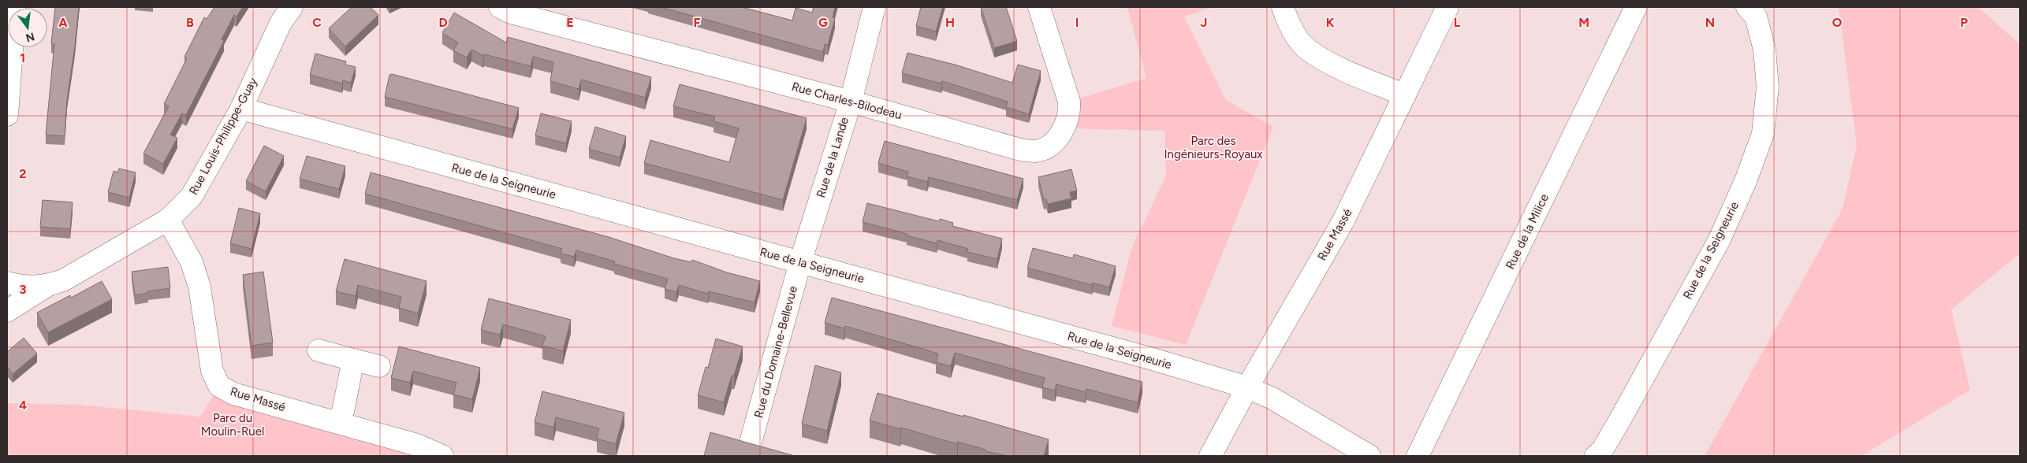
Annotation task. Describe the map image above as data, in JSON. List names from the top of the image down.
{
  "streets": {
    "street": [
      "Rue Charles-Bilodeau",
      "Rue Louis-Philippe-Guay",
      "Rue de la Lande",
      "Rue de la Seigneurie",
      "Rue de la Milice",
      "Rue Massé",
      "Rue du Domaine-Bellevue"
    ]
  },
  "crossings": [
    ["Rue Charles-Bilodeau", "Rue de la Lande"],
    ["Rue Louis-Philippe-Guay", "Rue de la Seigneurie"],
    ["Rue Louis-Philippe-Guay", "Rue Massé"],
    ["Rue de la Lande", "Rue de la Seigneurie"],
    ["Rue de la Lande", "Rue du Domaine-Bellevue"],
    ["Rue de la Seigneurie", "Rue Massé"],
    ["Rue de la Seigneurie", "Rue du Domaine-Bellevue"]
  ],
  "parks": ["Parc des Ingénieurs-Royaux", "Parc du Moulin-Ruel"],
  "north": "bottom",
  "grid": {
    "columns": [
      "A",
      "B",
      "C",
      "D",
      "E",
      "F",
      "G",
      "H",
      "I",
      "J",
      "K",
      "L",
      "M",
      "N",
      "O",
      "P"
    ],
    "rows": [
      "1",
      "2",
      "3",
      "4"
    ]
  }
}
